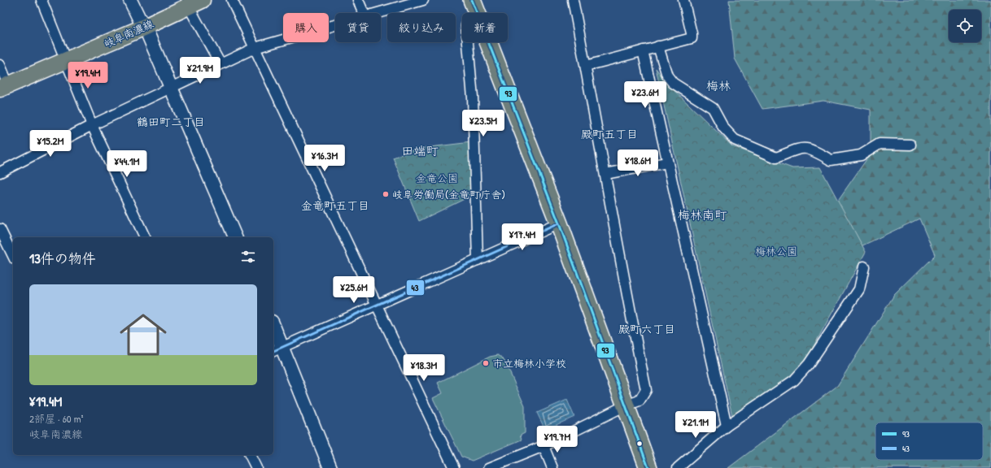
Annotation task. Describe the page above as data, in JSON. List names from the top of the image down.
{
  "streets": {
    "main road": ["岐阜南濃線"]
  },
  "districts": [
    "梅林",
    "鶴田町二丁目",
    "殿町五丁目",
    "田端町",
    "金竜町五丁目",
    "梅林南町",
    "殿町六丁目"
  ],
  "parks": ["金竜公園", "梅林公園"],
  "places": ["岐阜労働局(金竜町庁舎)", "市立梅林小学校"],
  "lines": ["transit line 93", "transit line 43"],
  "legend": ["93", "43"],
  "page": {
    "chip": [
      "購入",
      "賃貸",
      "絞り込み",
      "新着"
    ],
    "price": [
      "¥21.9M",
      "¥19.4M",
      "¥23.6M",
      "¥23.5M",
      "¥15.2M",
      "¥16.3M",
      "¥18.6M",
      "¥44.1M",
      "¥17.4M",
      "¥25.6M",
      "¥18.3M",
      "¥21.1M",
      "¥19.7M"
    ],
    "heading": "13件の物件",
    "list": [
      {
        "name": "¥19.4M",
        "note": "2部屋 · 60 m² · 岐阜南濃線"
      }
    ]
  }
}
